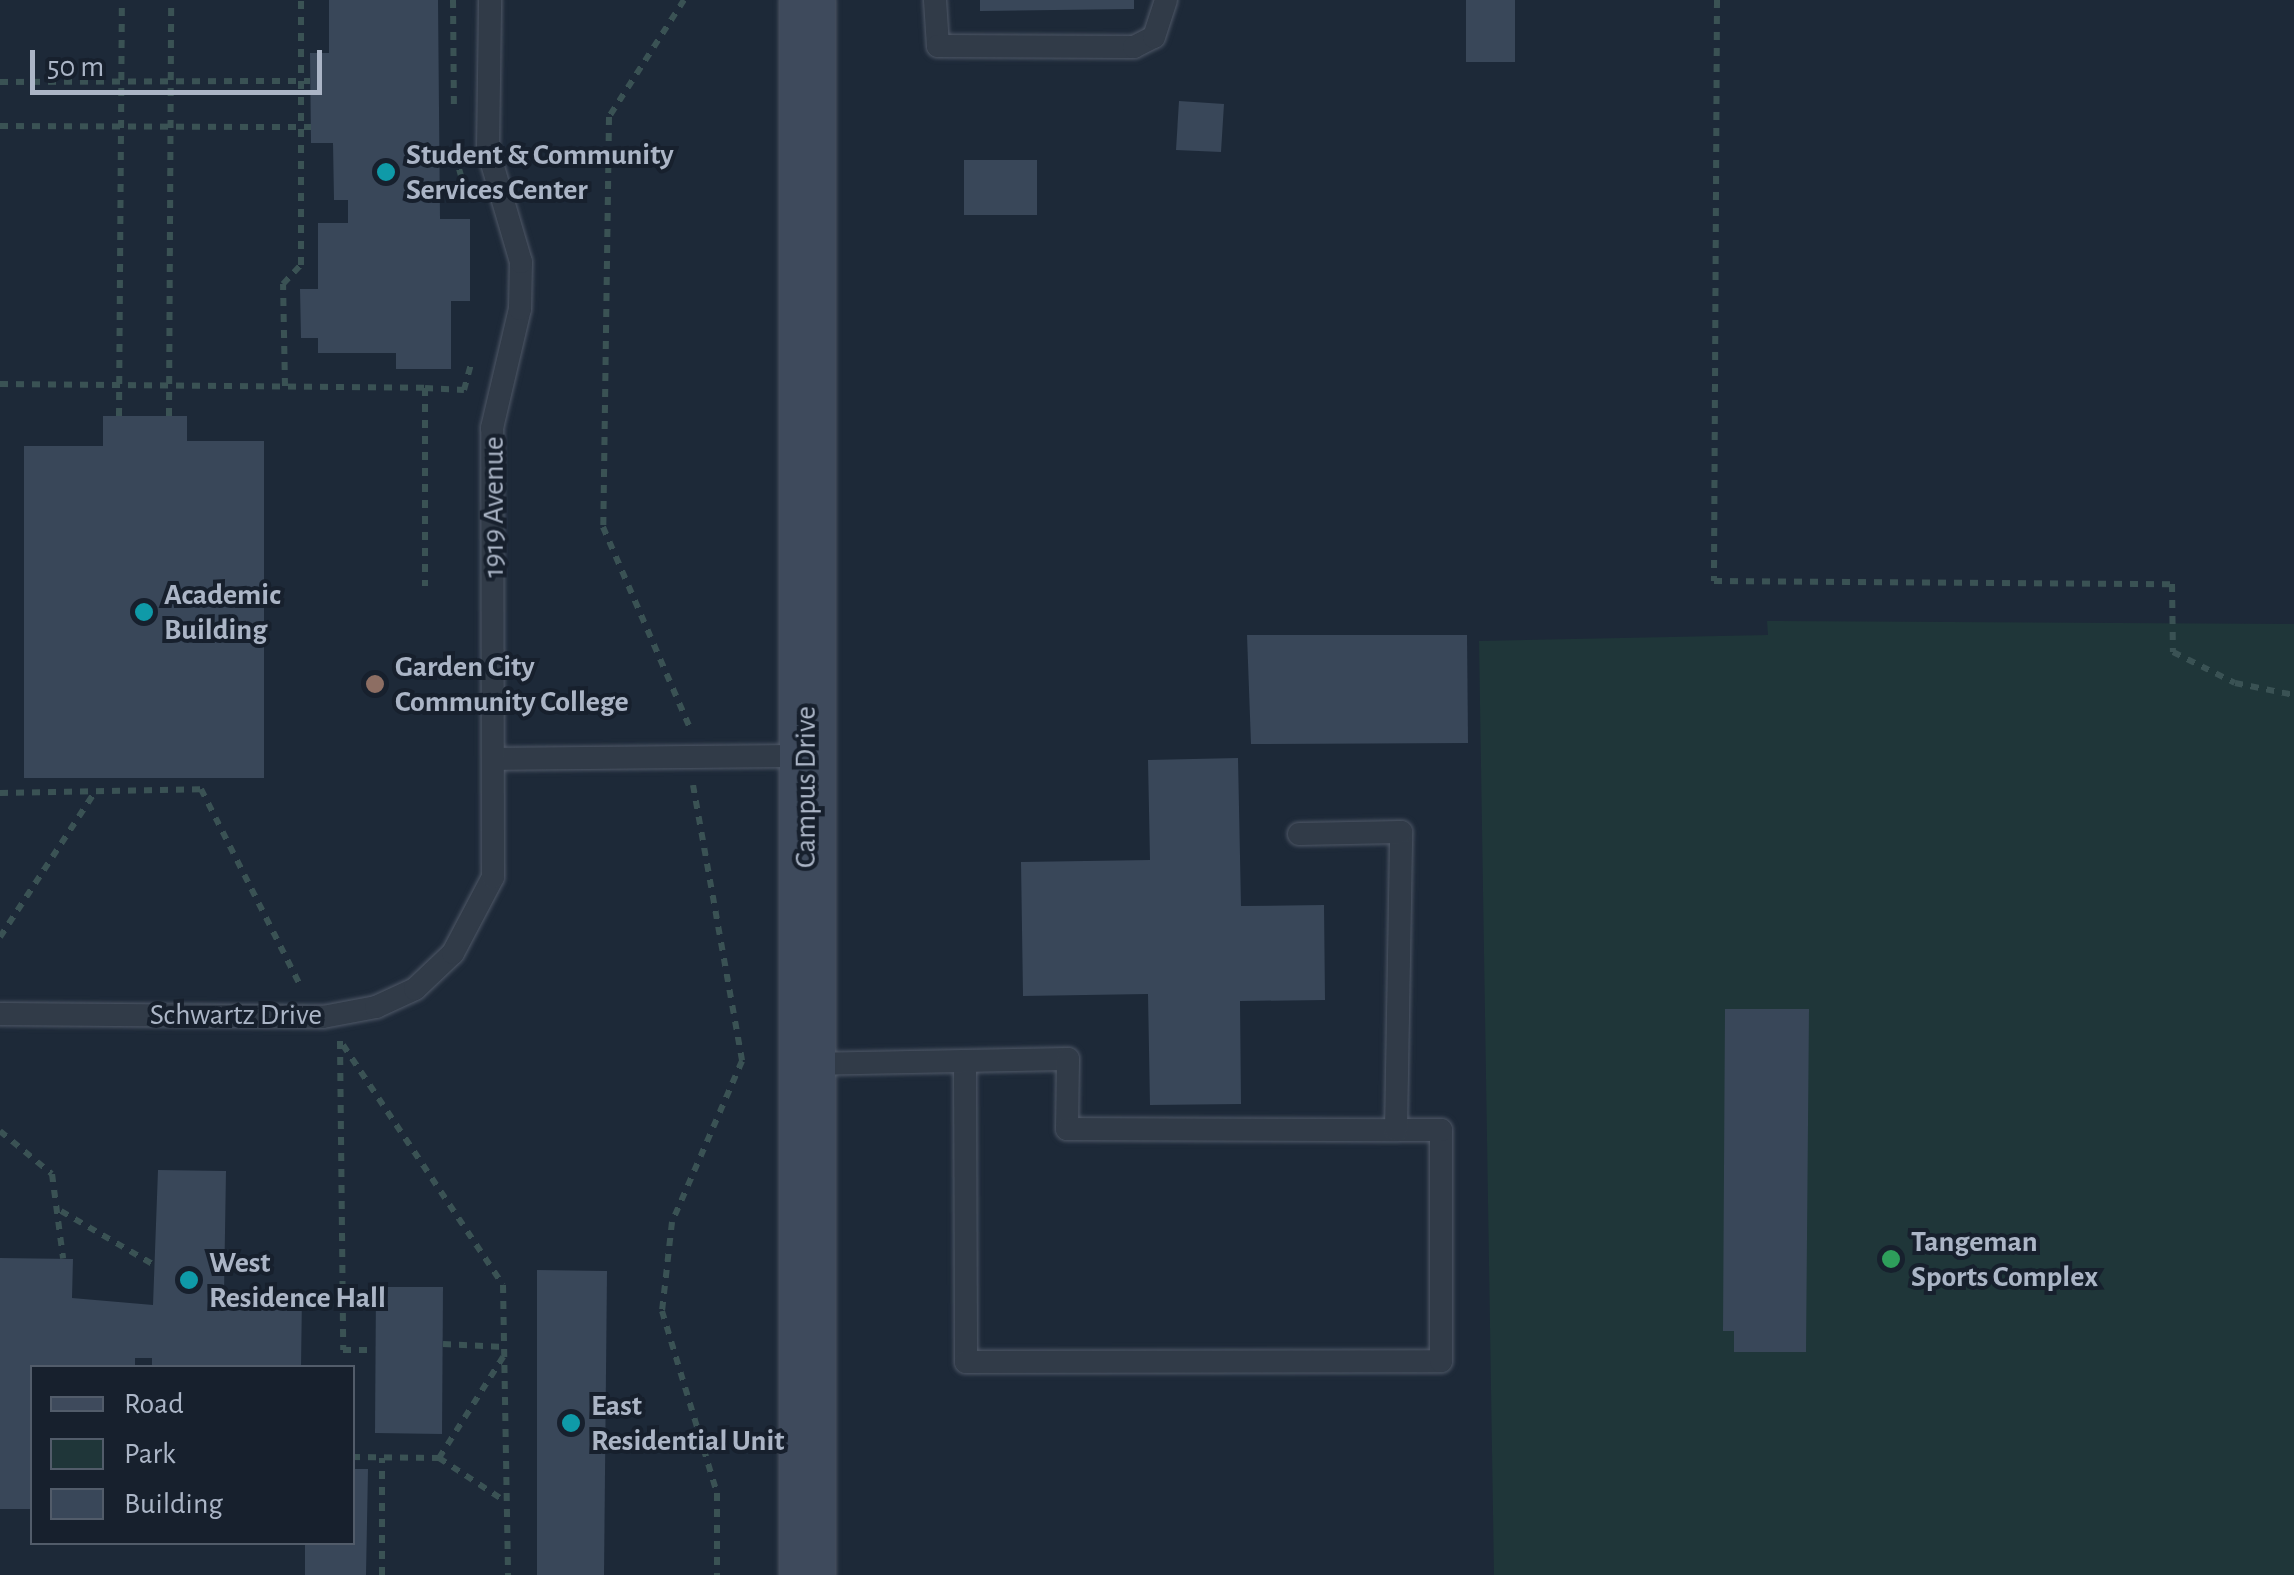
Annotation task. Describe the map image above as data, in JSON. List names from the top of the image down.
{
  "streets": {
    "main road": ["Campus Drive"],
    "lane": ["1919 Avenue", "Schwartz Drive"]
  },
  "crossings": [
    ["1919 Avenue", "Schwartz Drive"]
  ],
  "places": [
    "Student & Community Services Center",
    "Academic Building",
    "Garden City Community College",
    "Tangeman Sports Complex",
    "West Residence Hall",
    "East Residential Unit"
  ],
  "legend": ["Road", "Park", "Building"],
  "scale_bar": "50 m"
}
